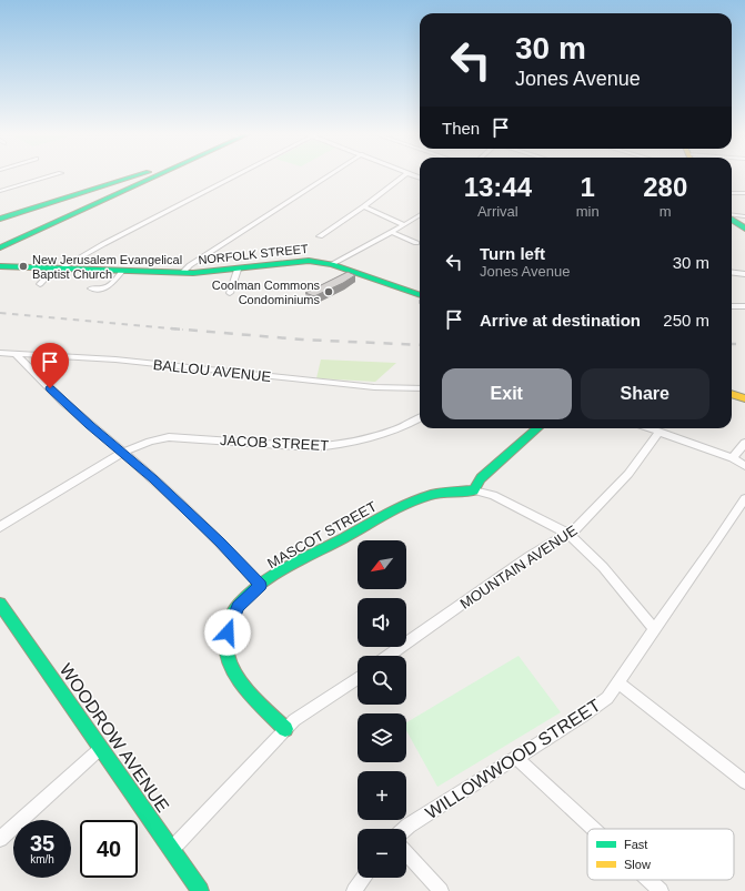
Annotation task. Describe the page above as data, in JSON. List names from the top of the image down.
{
  "streets": {
    "main road": ["NORFOLK STREET", "MASCOT STREET", "WOODROW AVENUE"],
    "street": [
      "BALLOU AVENUE",
      "JACOB STREET",
      "MOUNTAIN AVENUE",
      "WILLOWWOOD STREET"
    ]
  },
  "places": ["New Jerusalem Evangelical Baptist Church", "Coolman Commons Condominiums"],
  "legend": ["Fast", "Slow"],
  "north": "bottom left",
  "page": {
    "turn": ["30 m", "Jones Avenue"],
    "then": "Then",
    "eta": [
      "13:44",
      "Arrival",
      "1",
      "min",
      "280",
      "m"
    ],
    "list": [
      {
        "name": "Turn left",
        "note": "Jones Avenue",
        "value": "30 m"
      },
      {
        "name": "Arrive at destination",
        "value": "250 m"
      }
    ],
    "buttons": ["Exit", "Share"],
    "map_buttons": ["+", "−"],
    "speed": "35 km/h",
    "limit": "40"
  }
}
